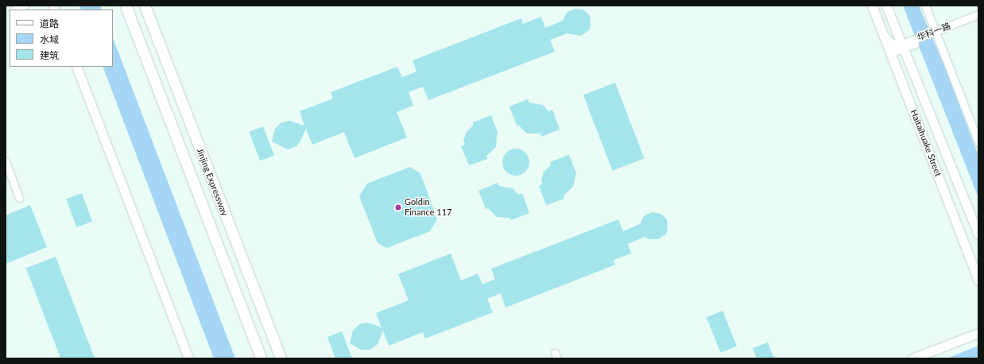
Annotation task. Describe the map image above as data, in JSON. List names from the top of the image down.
{
  "streets": {
    "highway": ["Jinjing Expressway"],
    "main road": ["Haitaihuake Street"],
    "street": ["华科一路"]
  },
  "places": ["Goldin Finance 117"],
  "legend": ["道路", "水域", "建筑"]
}
